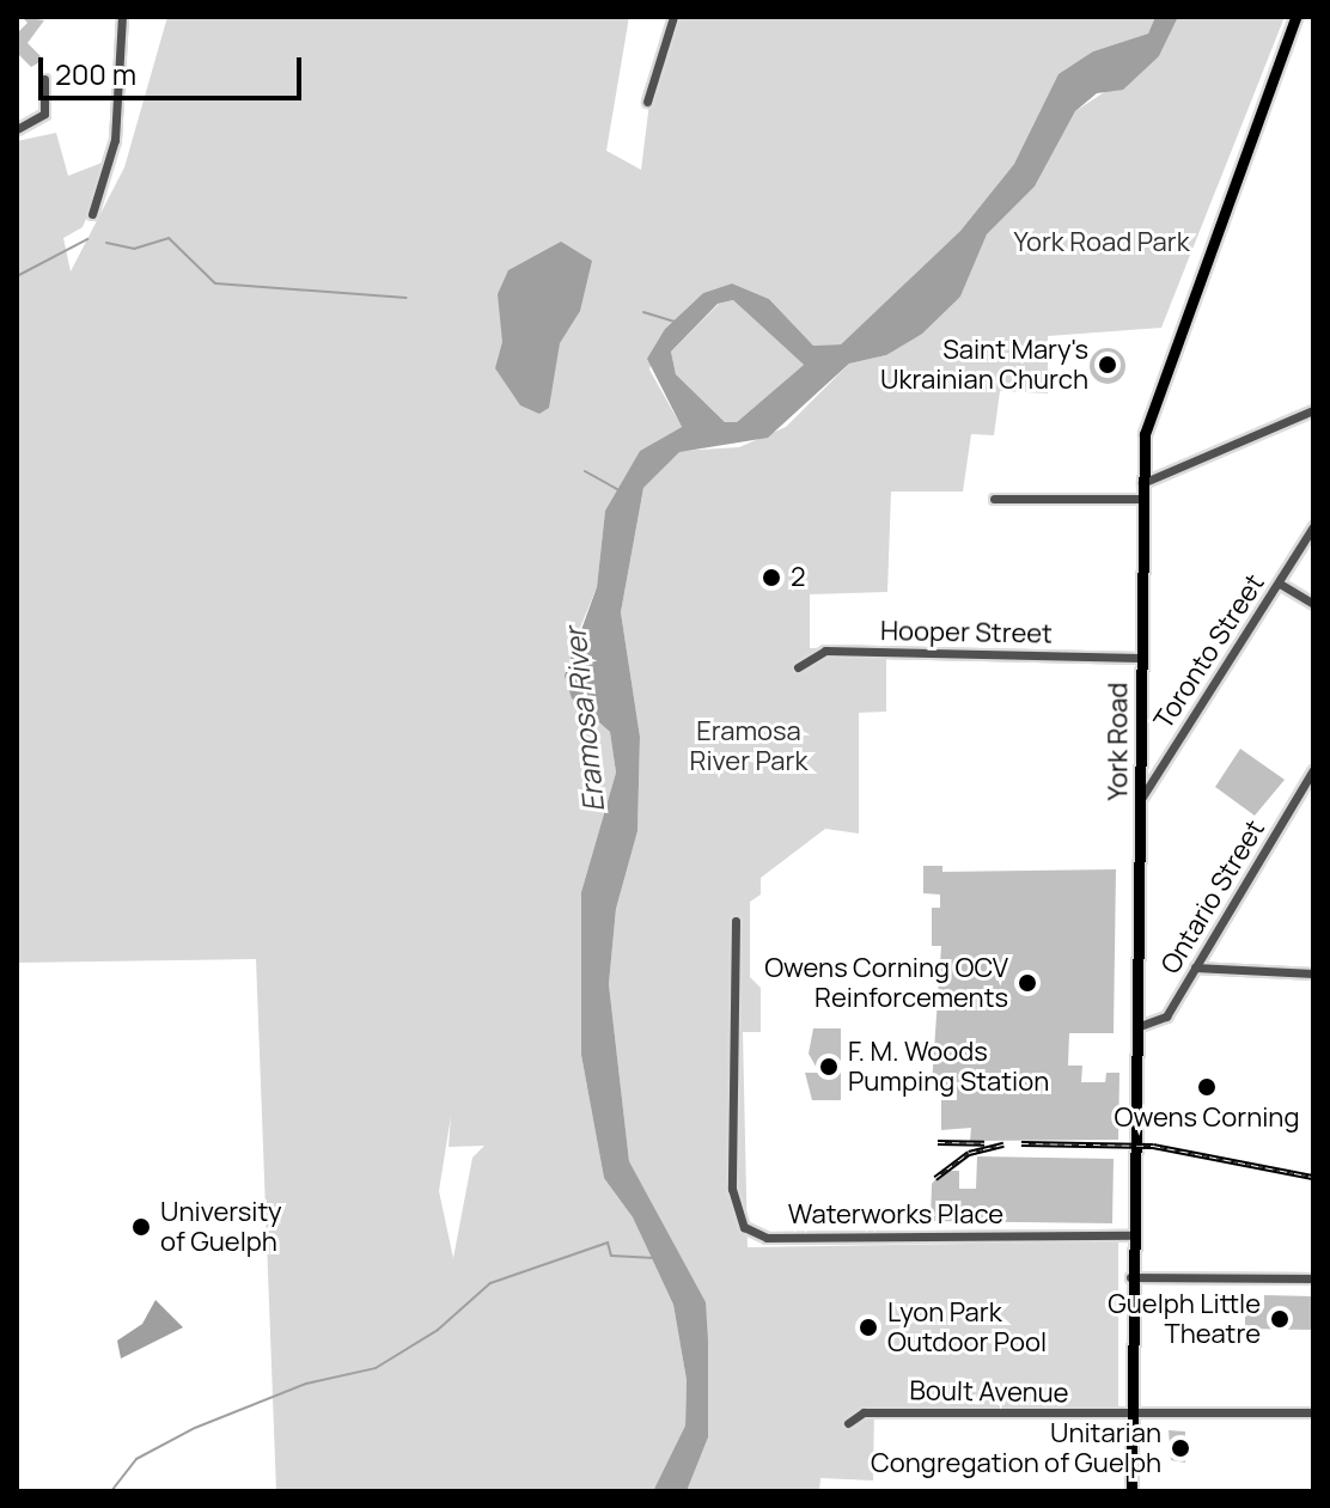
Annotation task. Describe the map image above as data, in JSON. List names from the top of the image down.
{
  "streets": {
    "main road": ["York Road"],
    "street": [
      "Hooper Street",
      "Toronto Street",
      "Ontario Street",
      "Waterworks Place",
      "Boult Avenue"
    ]
  },
  "crossings": [
    ["Hooper Street", "York Road"],
    ["Toronto Street", "York Road"],
    ["York Road", "Ontario Street"],
    ["York Road", "Waterworks Place"],
    ["York Road", "Boult Avenue"]
  ],
  "water": ["Eramosa River"],
  "parks": ["York Road Park", "Eramosa River Park"],
  "places": [
    "Saint Mary's Ukrainian Church",
    "2",
    "Owens Corning OCV Reinforcements",
    "F. M. Woods Pumping Station",
    "Owens Corning",
    "University of Guelph",
    "Guelph Little Theatre",
    "Lyon Park Outdoor Pool",
    "Unitarian Congregation of Guelph"
  ],
  "scale_bar": "200 m"
}
